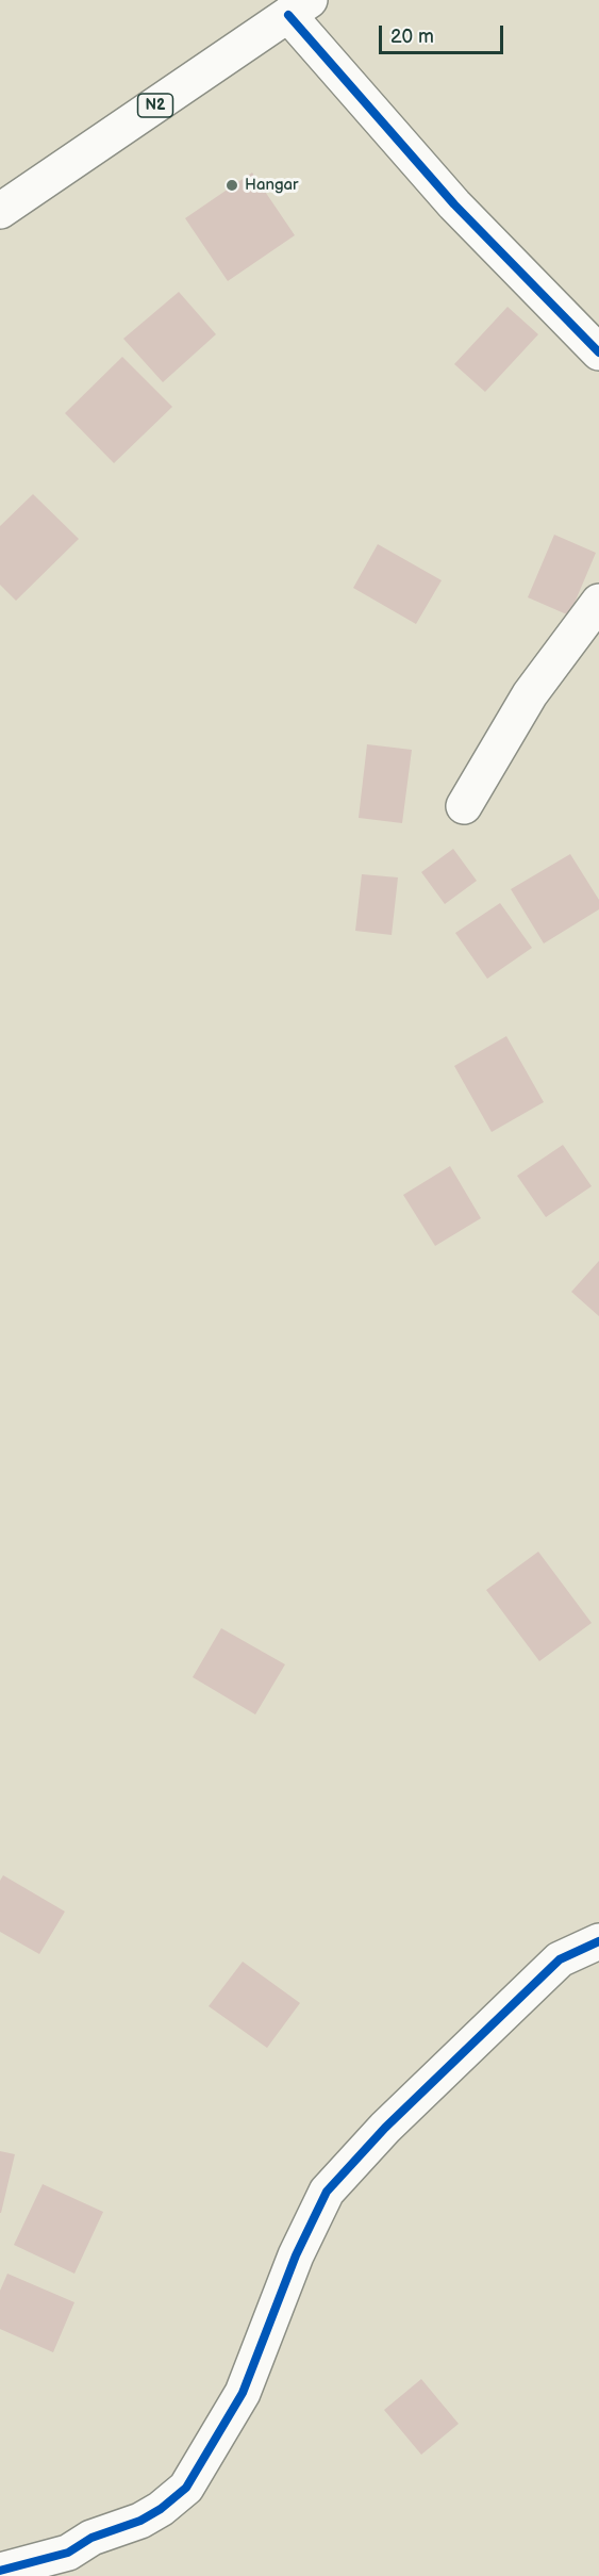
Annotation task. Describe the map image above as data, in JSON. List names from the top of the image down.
{
  "streets": {
    "main road": ["N2"]
  },
  "places": ["Hangar"],
  "scale_bar": "20 m"
}
